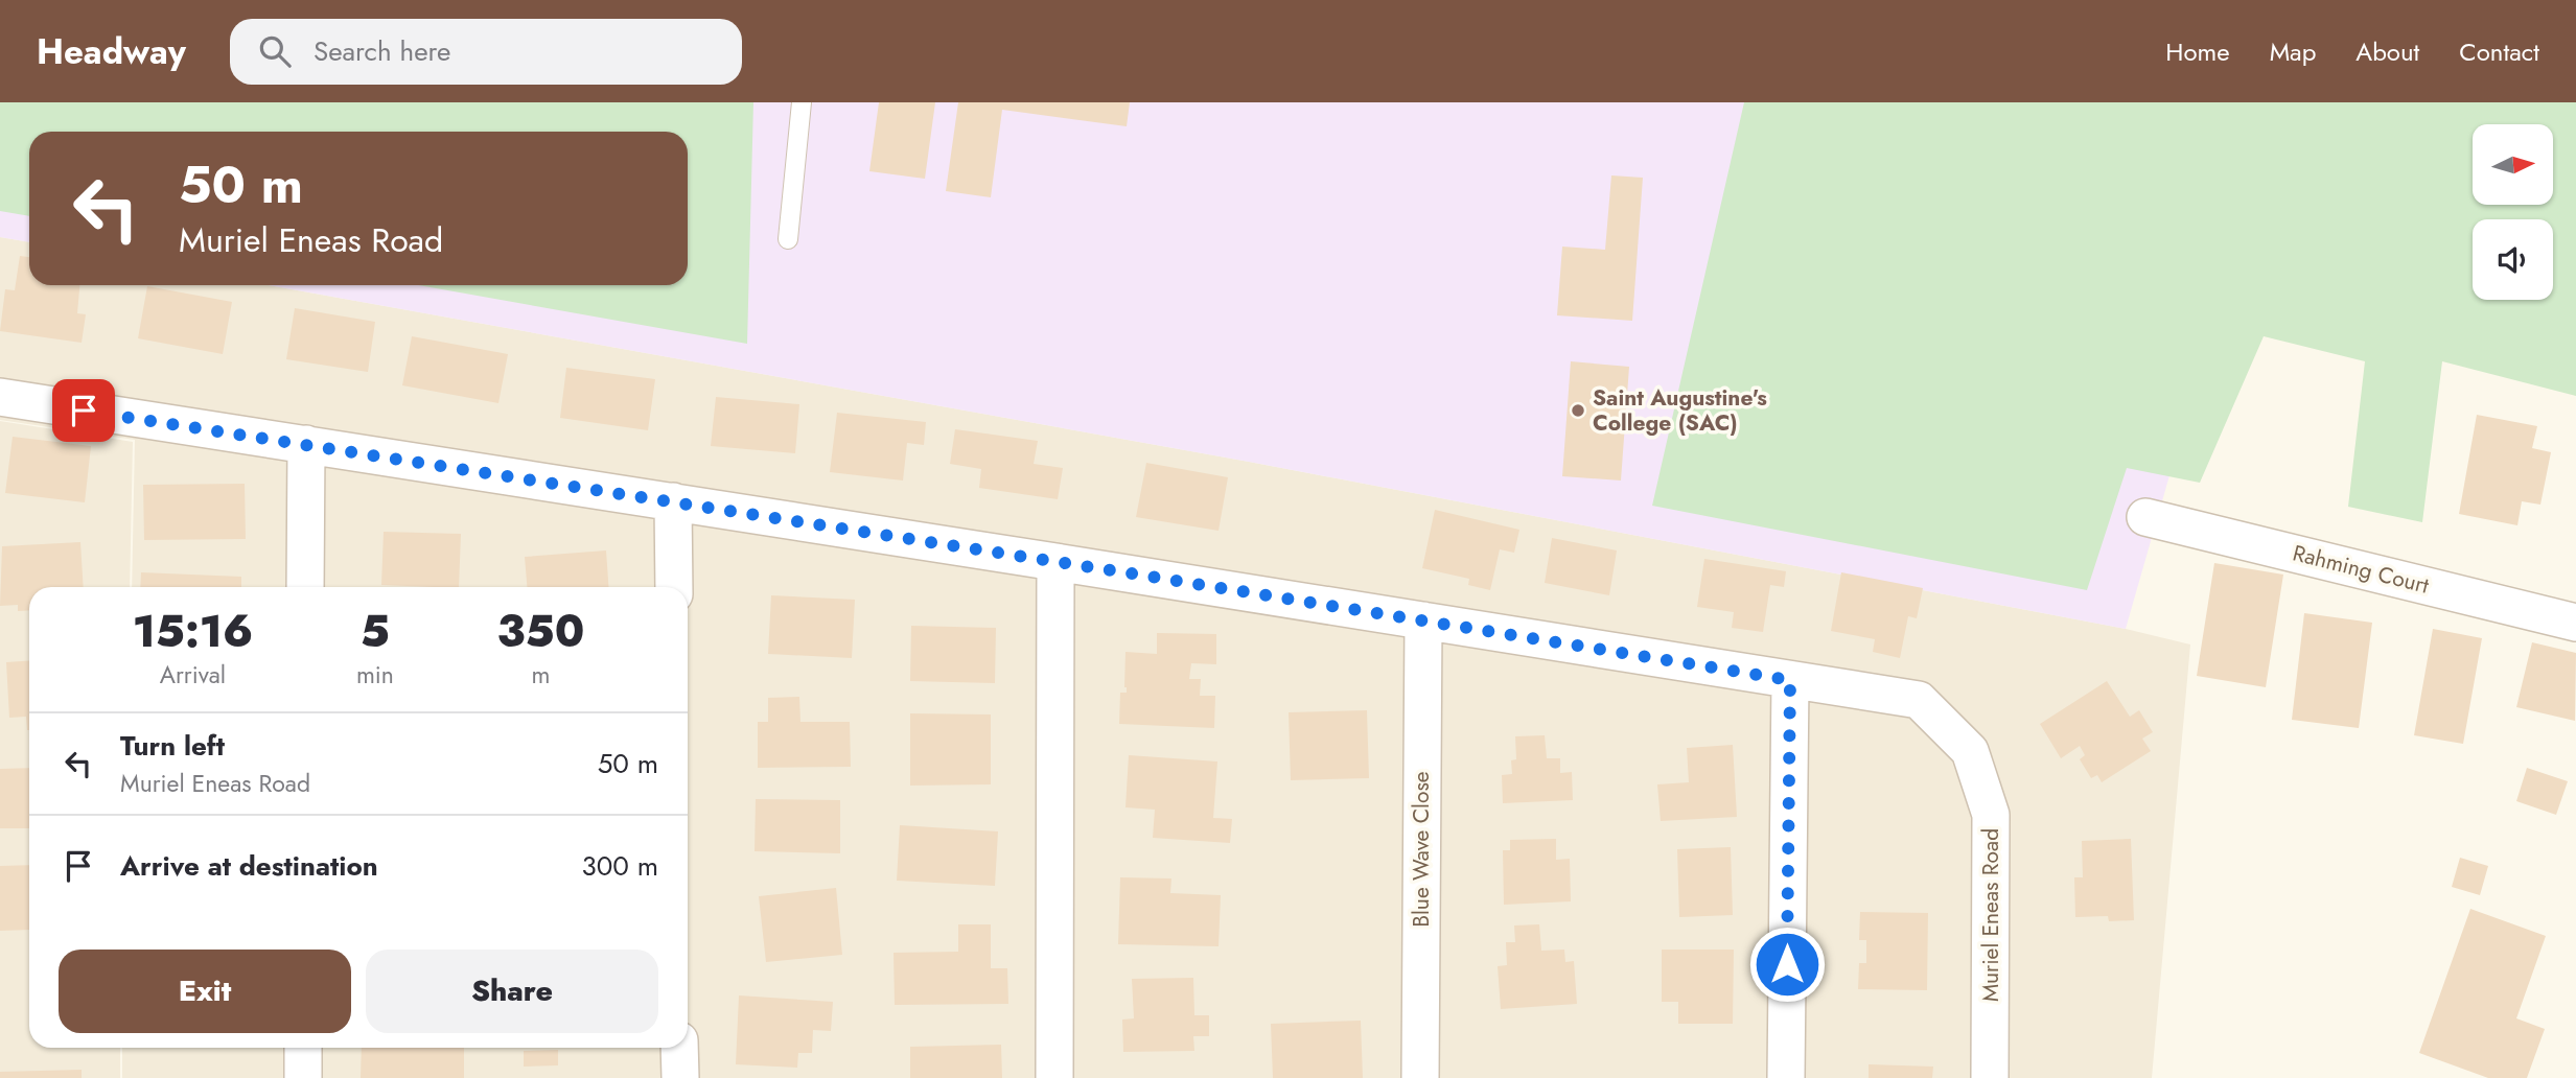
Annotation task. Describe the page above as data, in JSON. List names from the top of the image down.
{
  "streets": {
    "street": ["Rahming Court", "Blue Wave Close", "Muriel Eneas Road"]
  },
  "crossings": [
    ["Blue Wave Close", "Muriel Eneas Road"]
  ],
  "places": ["Saint Augustine's College (SAC)"],
  "north": "right",
  "page": {
    "header": "Headway",
    "search": "Search here",
    "nav": [
      "Home",
      "Map",
      "About",
      "Contact"
    ],
    "turn": ["50 m", "Muriel Eneas Road"],
    "eta": [
      "15:16",
      "Arrival",
      "5",
      "min",
      "350",
      "m"
    ],
    "list": [
      {
        "name": "Turn left",
        "note": "Muriel Eneas Road",
        "value": "50 m"
      },
      {
        "name": "Arrive at destination",
        "value": "300 m"
      }
    ],
    "buttons": ["Exit", "Share"]
  }
}
